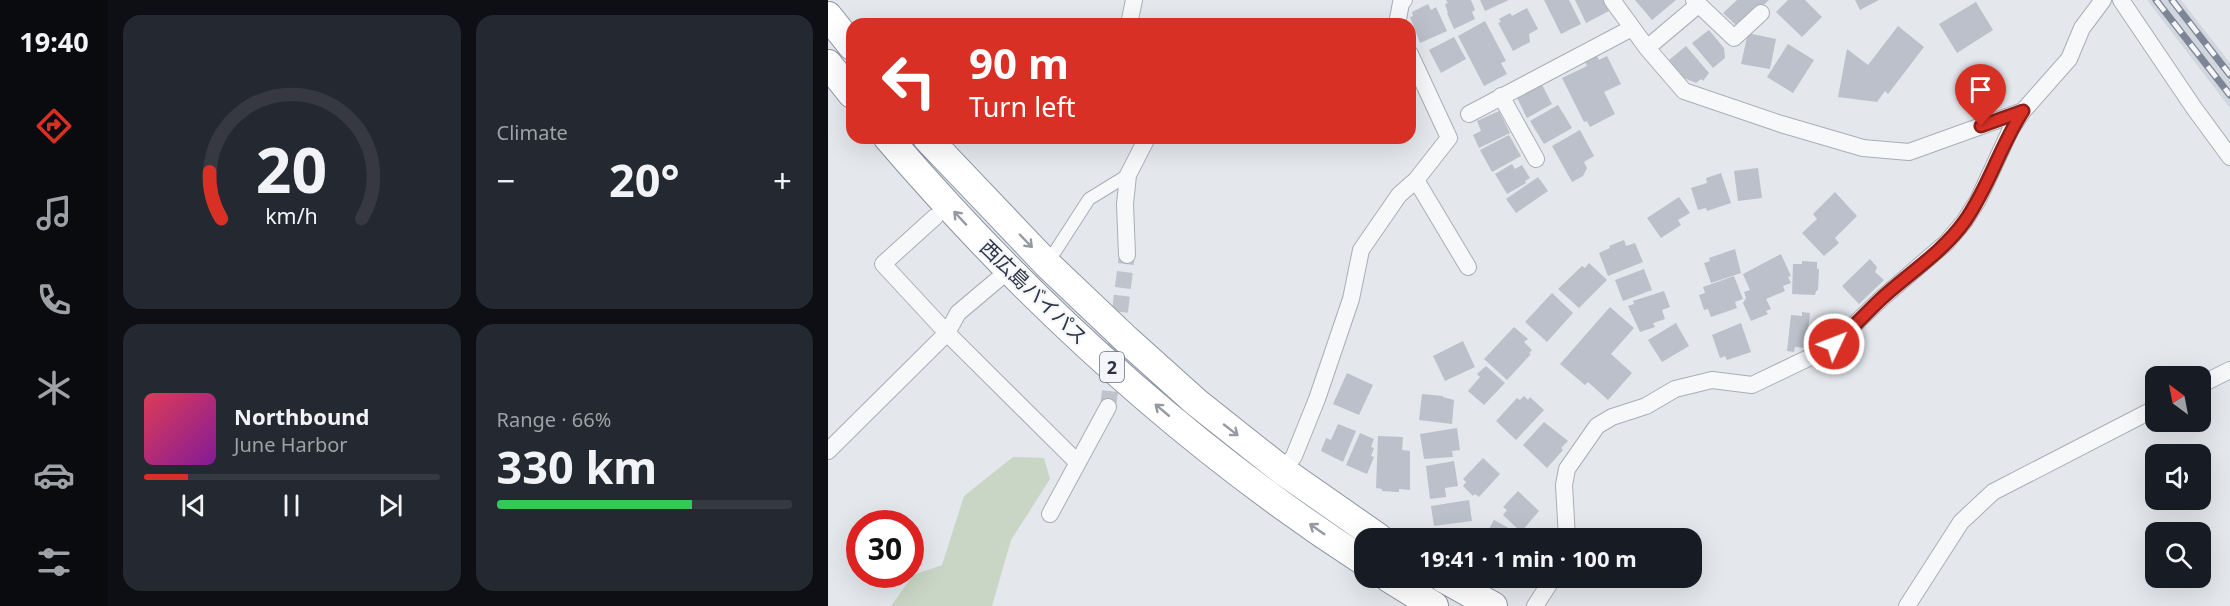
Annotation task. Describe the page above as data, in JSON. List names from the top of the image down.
{
  "streets": {
    "highway": ["西広島バイパス", "2"]
  },
  "north": "top left",
  "page": {
    "tabs": "19:40",
    "tile": [
      "Climate",
      ["Range · 66%", "330 km"]
    ],
    "turn": ["90 m", "Turn left"],
    "heat": ["−", "20°", "+"],
    "song": ["Northbound", "June Harbor"],
    "limit": "30",
    "trip": "19:41 · 1 min · 100 m",
    "gauge": ["20", "km/h"]
  }
}
